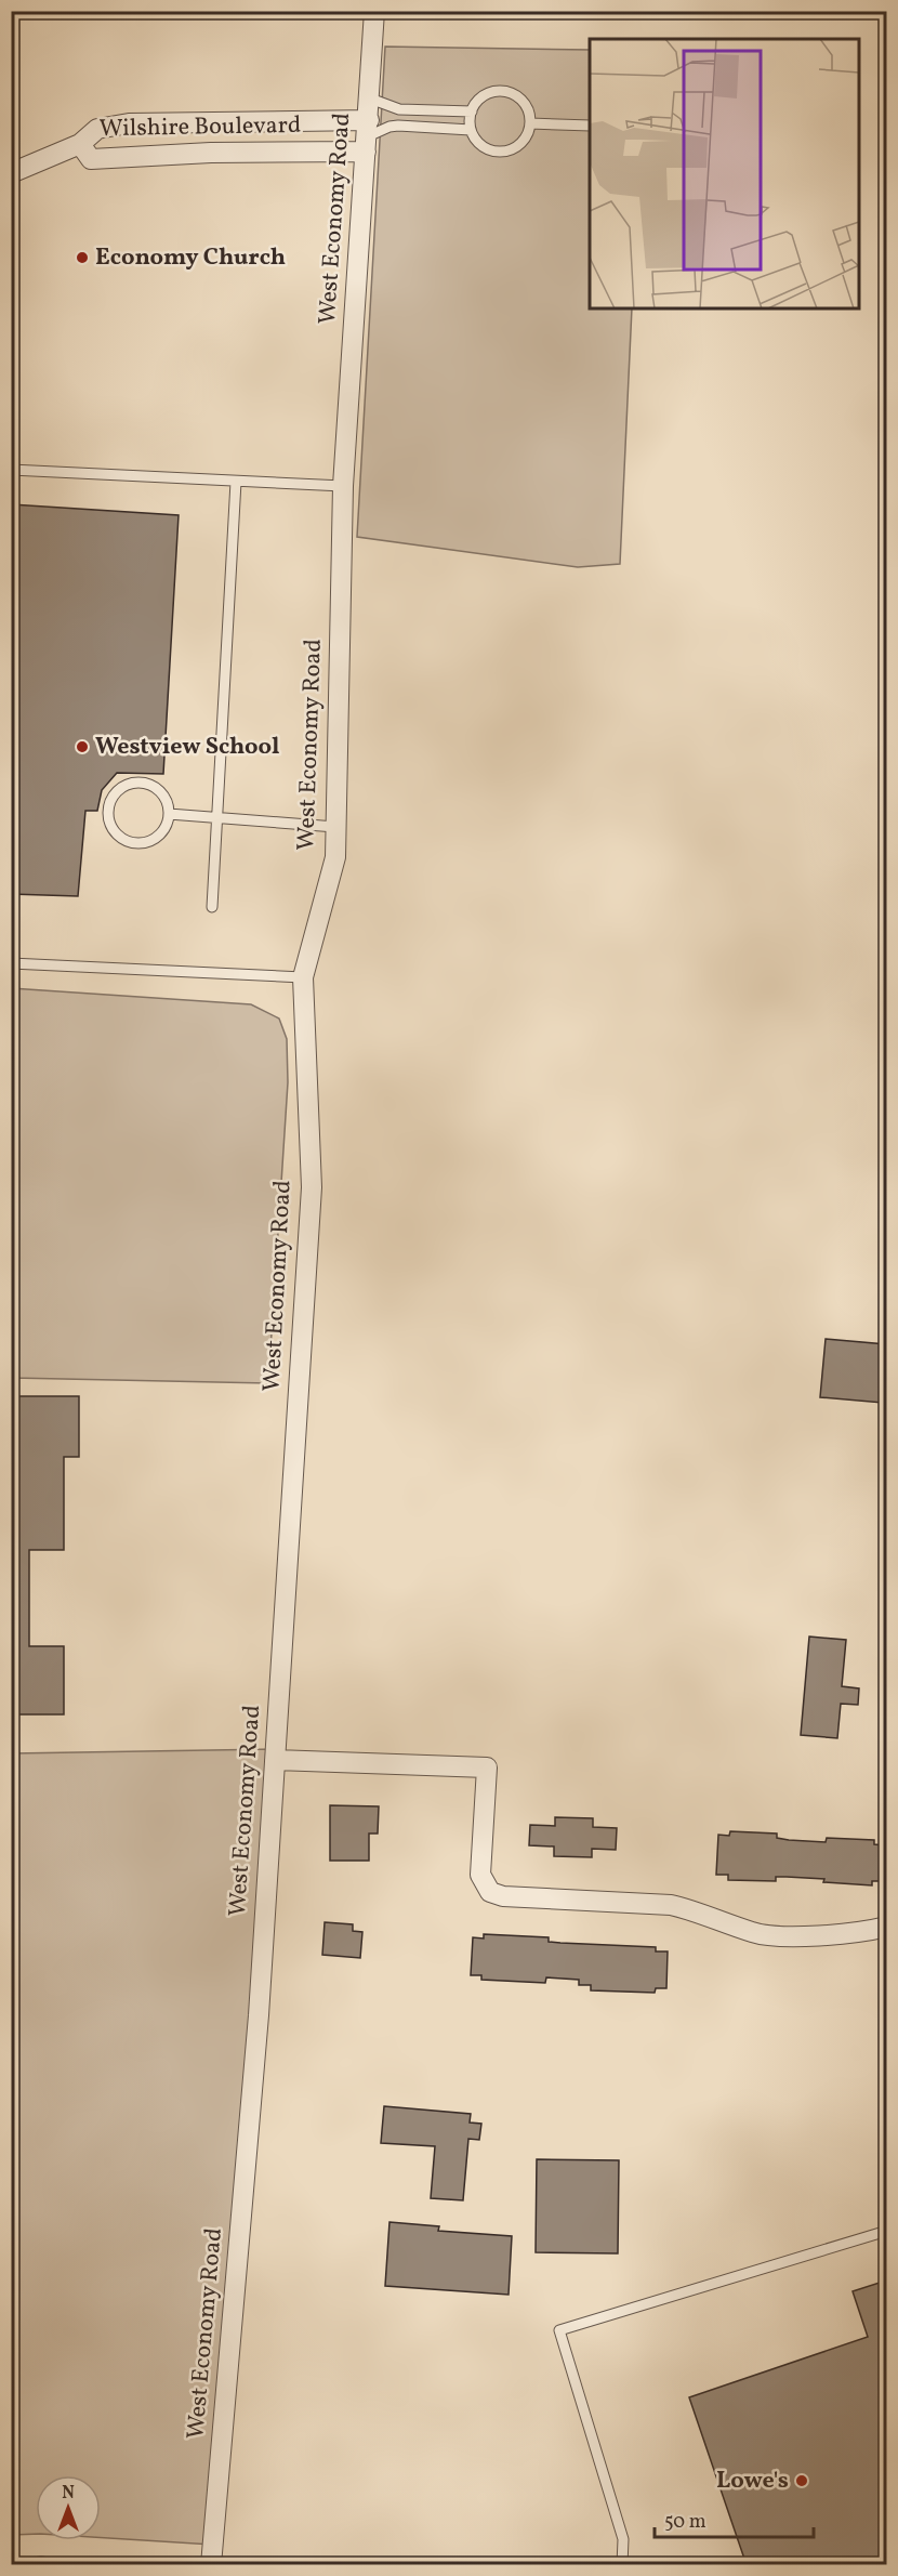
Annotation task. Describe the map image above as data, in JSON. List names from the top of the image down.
{
  "streets": {
    "street": ["Wilshire Boulevard", "West Economy Road"]
  },
  "crossings": [
    ["Wilshire Boulevard", "West Economy Road"]
  ],
  "places": ["Economy Church", "Westview School", "Lowe's"],
  "scale_bar": "50 m",
  "north": "top"
}
